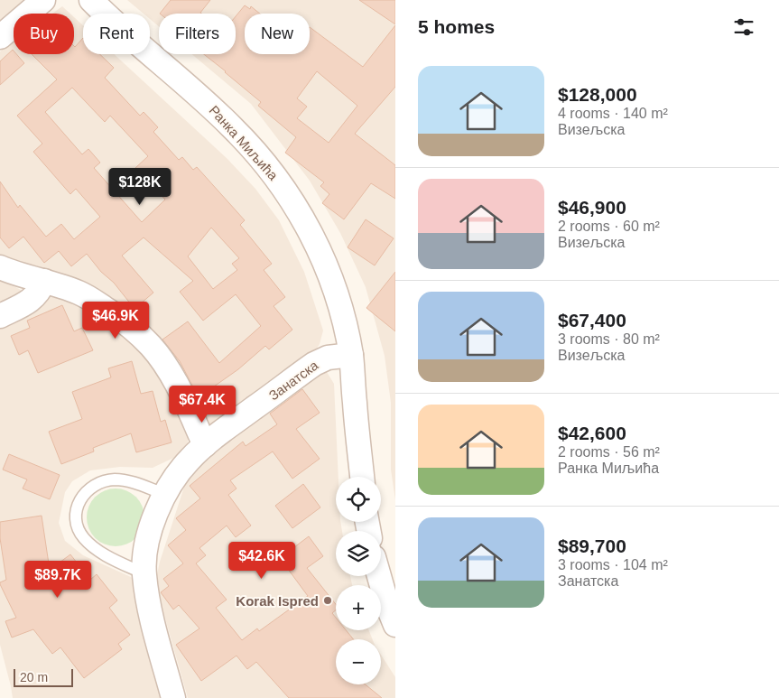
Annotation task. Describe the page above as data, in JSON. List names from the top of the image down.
{
  "streets": {
    "street": ["Ранка Миљића", "Занатска"]
  },
  "crossings": [
    ["Ранка Миљића", "Занатска"]
  ],
  "places": ["Korak Ispred"],
  "scale_bar": "20 m",
  "page": {
    "heading": "5 homes",
    "chip": [
      "Buy",
      "Rent",
      "Filters",
      "New"
    ],
    "list": [
      {
        "name": "$128,000",
        "note": "4 rooms · 140 m² · Визељска"
      },
      {
        "name": "$46,900",
        "note": "2 rooms · 60 m² · Визељска"
      },
      {
        "name": "$67,400",
        "note": "3 rooms · 80 m² · Визељска"
      },
      {
        "name": "$42,600",
        "note": "2 rooms · 56 m² · Ранка Миљића"
      },
      {
        "name": "$89,700",
        "note": "3 rooms · 104 m² · Занатска"
      }
    ],
    "price": [
      "$128K",
      "$46.9K",
      "$67.4K",
      "$42.6K",
      "$89.7K"
    ],
    "map_buttons": ["+", "−"],
    "scale": "20 m"
  }
}
